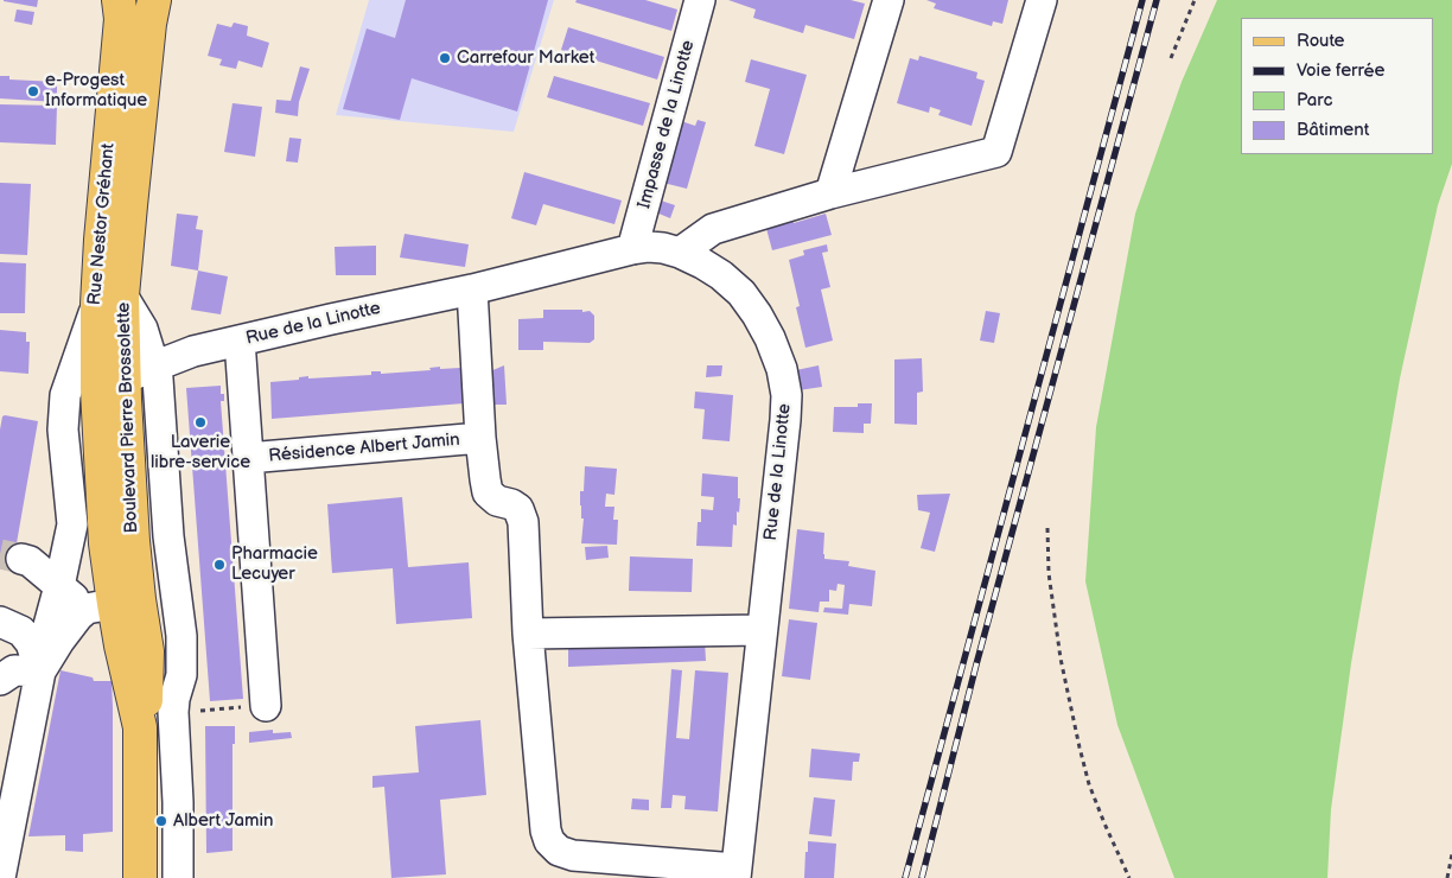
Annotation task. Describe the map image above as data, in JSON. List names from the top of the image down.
{
  "streets": {
    "main road": ["Rue Nestor Gréhant", "Boulevard Pierre Brossolette"],
    "street": ["Impasse de la Linotte", "Rue de la Linotte", "Résidence Albert Jamin"]
  },
  "crossings": [
    ["Impasse de la Linotte", "Rue de la Linotte"],
    ["Rue Nestor Gréhant", "Boulevard Pierre Brossolette"],
    ["Rue de la Linotte", "Boulevard Pierre Brossolette"],
    ["Rue de la Linotte", "Résidence Albert Jamin"]
  ],
  "places": [
    "Carrefour Market",
    "e-Progest Informatique",
    "Laverie libre-service",
    "Pharmacie Lecuyer",
    "Albert Jamin"
  ],
  "legend": [
    "Route",
    "Voie ferrée",
    "Parc",
    "Bâtiment"
  ]
}
